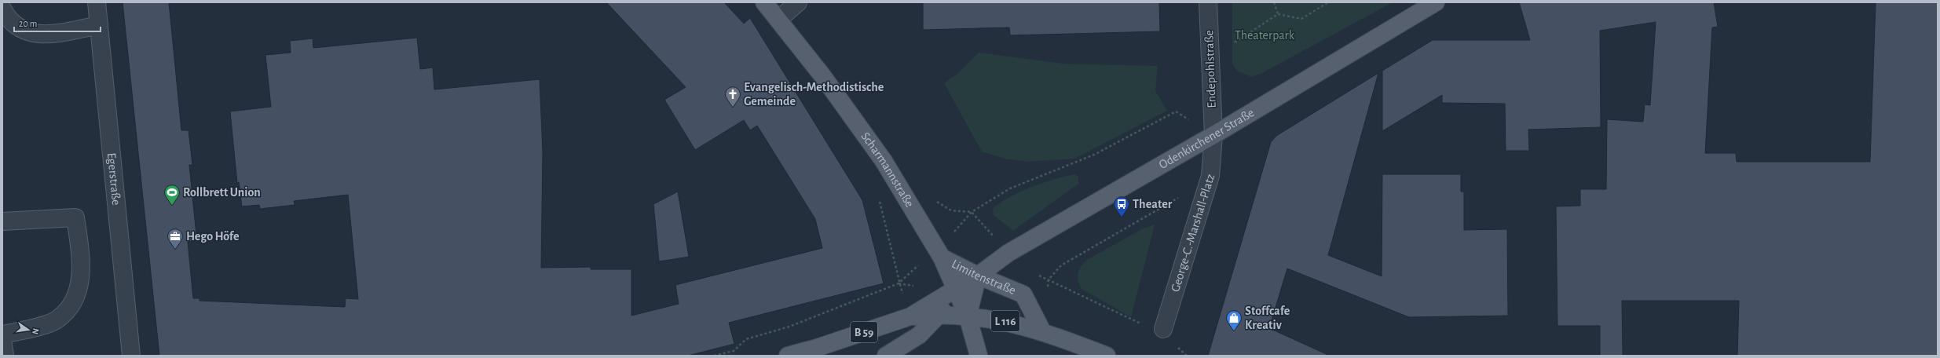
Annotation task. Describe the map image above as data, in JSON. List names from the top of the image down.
{
  "streets": {
    "main road": [
      "Odenkirchener Straße",
      "Scharmannstraße",
      "Limitenstraße",
      "L 116",
      "B 59"
    ],
    "street": ["Endepohlstraße", "Egerstraße", "George-C.-Marshall-Platz"]
  },
  "crossings": [
    ["Endepohlstraße", "Odenkirchener Straße"],
    ["Endepohlstraße", "George-C.-Marshall-Platz"],
    ["Odenkirchener Straße", "Scharmannstraße"],
    ["Odenkirchener Straße", "George-C.-Marshall-Platz"],
    ["Odenkirchener Straße", "Limitenstraße"],
    ["Odenkirchener Straße", "L 116"],
    ["Scharmannstraße", "Limitenstraße"],
    ["Scharmannstraße", "L 116"],
    ["Limitenstraße", "L 116"]
  ],
  "parks": ["Theaterpark"],
  "places": {
    "church": ["Evangelisch-Methodistische Gemeinde"],
    "sports": ["Rollbrett Union"],
    "bus stop": ["Theater"],
    "office": ["Hego Höfe"],
    "shop": ["Stoffcafe Kreativ"]
  },
  "scale_bar": "20 m",
  "north": "right"
}
